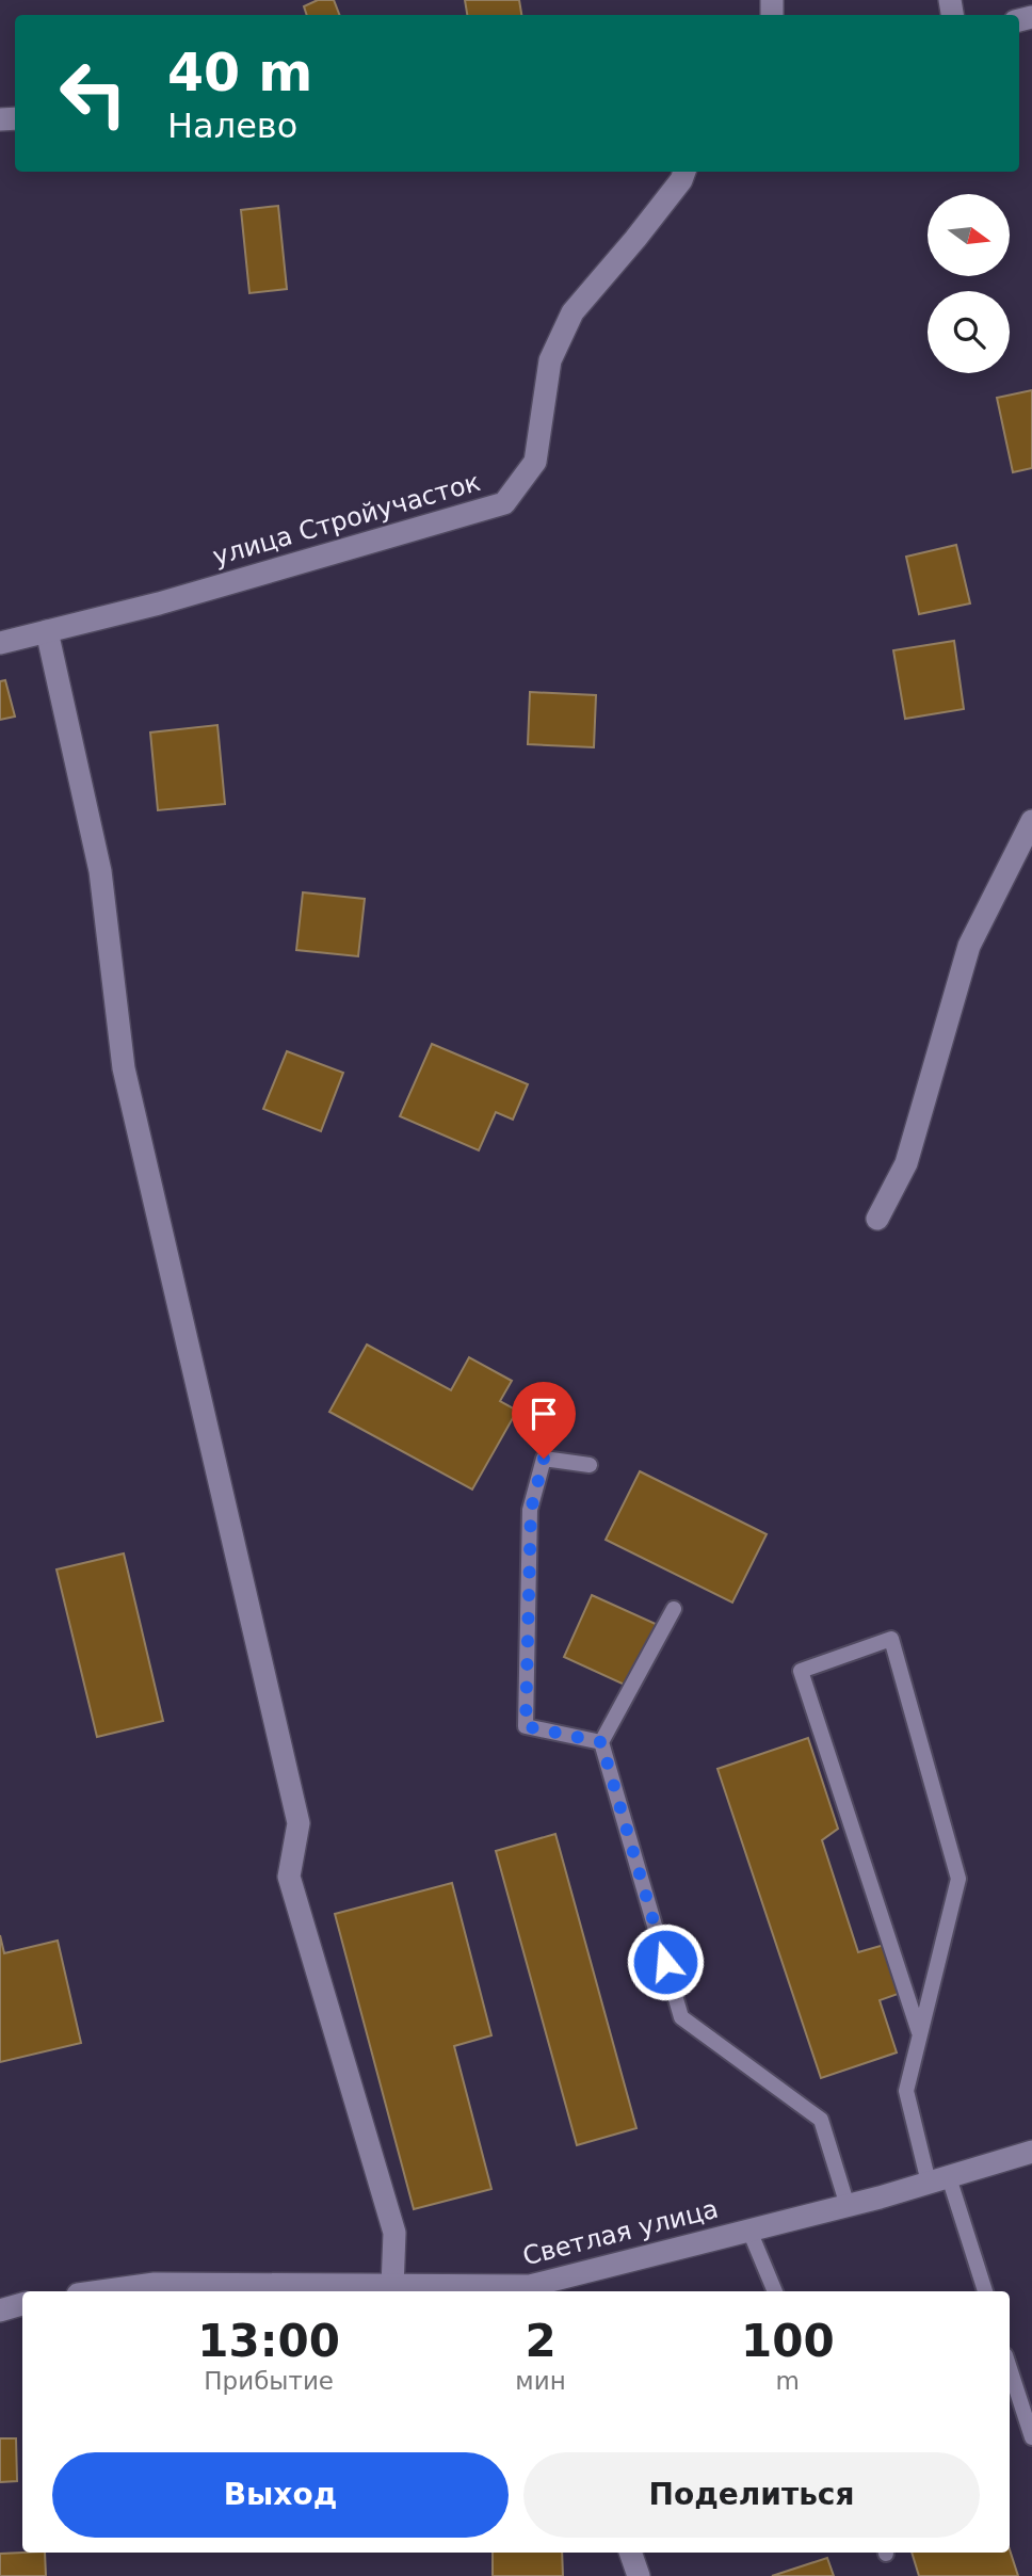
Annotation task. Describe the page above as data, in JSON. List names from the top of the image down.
{
  "streets": {
    "street": ["улица Стройучасток", "Светлая улица"]
  },
  "north": "right",
  "page": {
    "turn": ["40 m", "Налево"],
    "eta": [
      "13:00",
      "Прибытие",
      "2",
      "мин",
      "100",
      "m"
    ],
    "buttons": ["Выход", "Поделиться"]
  }
}
